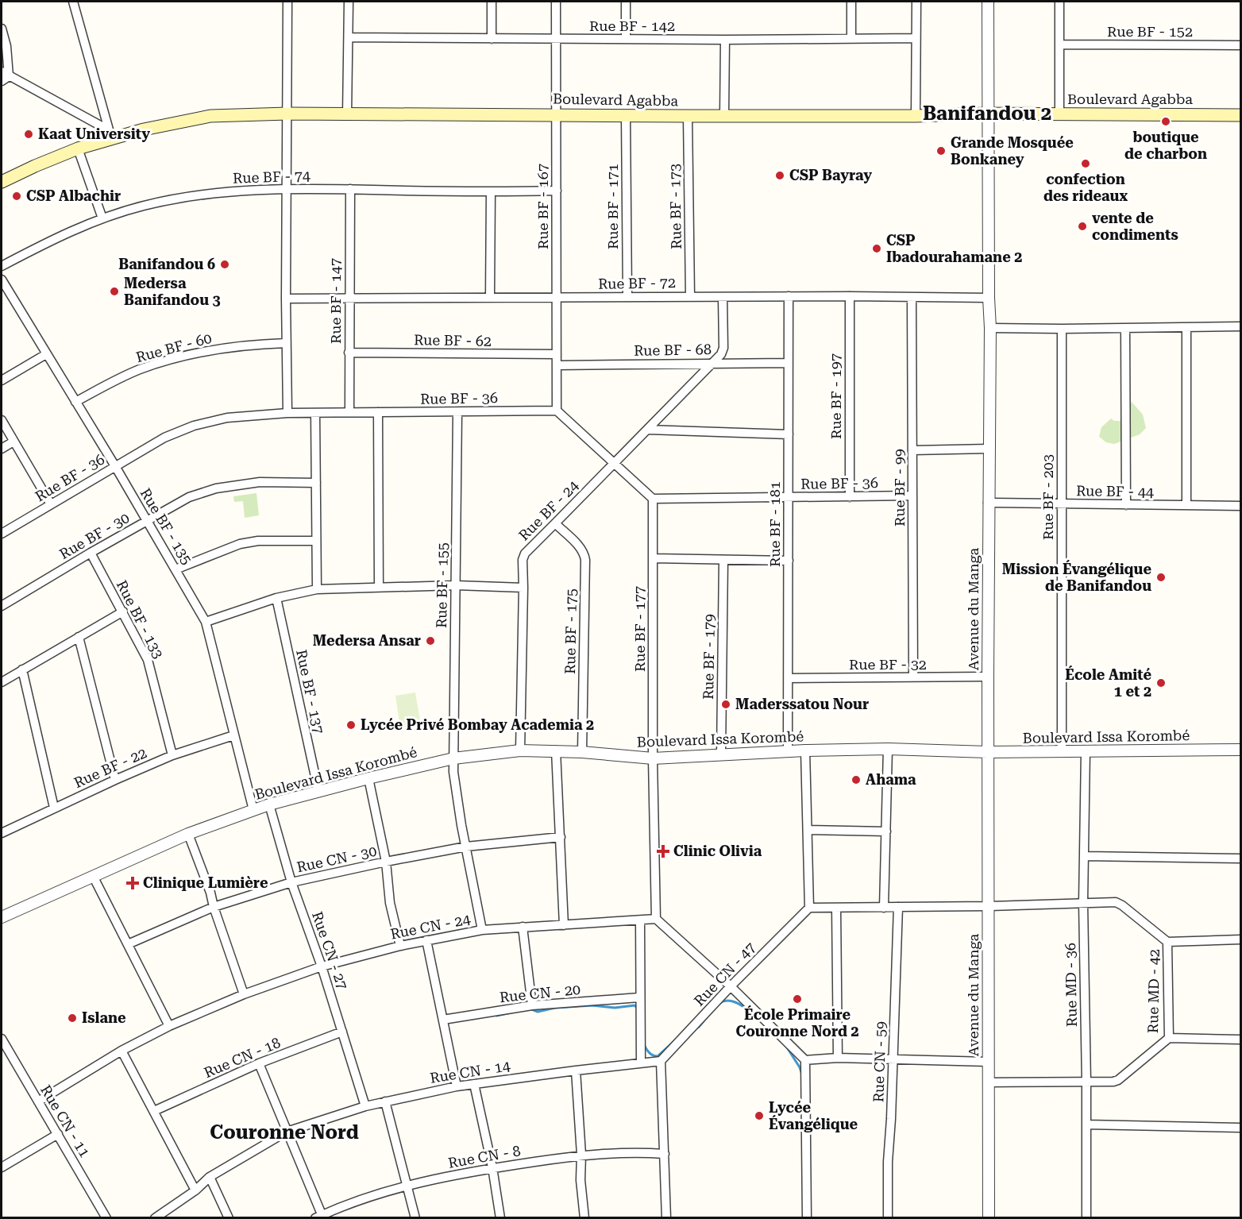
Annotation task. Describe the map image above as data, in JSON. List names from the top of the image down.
{
  "streets": {
    "main road": ["Boulevard Agabba"],
    "street": [
      "Rue BF - 142",
      "Rue BF - 152",
      "Rue BF - 74",
      "Rue BF - 167",
      "Rue BF - 171",
      "Rue BF - 173",
      "Rue BF - 72",
      "Rue BF - 147",
      "Rue BF - 62",
      "Rue BF - 60",
      "Rue BF - 68",
      "Rue BF - 197",
      "Rue BF - 36",
      "Rue BF - 99",
      "Rue BF - 44",
      "Rue BF - 203",
      "Rue BF - 24",
      "Rue BF - 181",
      "Rue BF - 135",
      "Rue BF - 30",
      "Rue BF - 155",
      "Avenue du Manga",
      "Rue BF - 133",
      "Rue BF - 177",
      "Rue BF - 175",
      "Rue BF - 179",
      "Rue BF - 32",
      "Rue BF - 137",
      "Boulevard Issa Korombé",
      "Rue BF - 22",
      "Rue CN - 30",
      "Rue CN - 24",
      "Rue CN - 27",
      "Rue CN - 47",
      "Rue MD - 36",
      "Rue MD - 42",
      "Rue CN - 20",
      "Rue CN - 18",
      "Rue CN - 59",
      "Rue CN - 14",
      "Rue CN - 11",
      "Rue CN - 8"
    ]
  },
  "crossings": [
    ["Rue BF - 142", "Rue BF - 167"],
    ["Boulevard Agabba", "Rue BF - 167"],
    ["Boulevard Agabba", "Rue BF - 171"],
    ["Boulevard Agabba", "Rue BF - 173"],
    ["Boulevard Agabba", "Avenue du Manga"],
    ["Rue BF - 74", "Rue BF - 167"],
    ["Rue BF - 74", "Rue BF - 147"],
    ["Rue BF - 167", "Rue BF - 72"],
    ["Rue BF - 167", "Rue BF - 62"],
    ["Rue BF - 167", "Rue BF - 68"],
    ["Rue BF - 167", "Rue BF - 36"],
    ["Rue BF - 171", "Rue BF - 72"],
    ["Rue BF - 173", "Rue BF - 72"],
    ["Rue BF - 72", "Rue BF - 147"],
    ["Rue BF - 72", "Rue BF - 197"],
    ["Rue BF - 72", "Rue BF - 99"],
    ["Rue BF - 72", "Rue BF - 24"],
    ["Rue BF - 72", "Rue BF - 181"],
    ["Rue BF - 72", "Avenue du Manga"],
    ["Rue BF - 147", "Rue BF - 62"],
    ["Rue BF - 147", "Rue BF - 36"],
    ["Rue BF - 60", "Rue BF - 135"],
    ["Rue BF - 68", "Rue BF - 24"],
    ["Rue BF - 68", "Rue BF - 181"],
    ["Rue BF - 197", "Rue BF - 36"],
    ["Rue BF - 36", "Rue BF - 99"],
    ["Rue BF - 36", "Rue BF - 181"],
    ["Rue BF - 36", "Rue BF - 135"],
    ["Rue BF - 36", "Rue BF - 155"],
    ["Rue BF - 36", "Rue BF - 177"],
    ["Rue BF - 99", "Rue BF - 32"],
    ["Rue BF - 44", "Rue BF - 203"],
    ["Rue BF - 44", "Avenue du Manga"],
    ["Rue BF - 203", "Boulevard Issa Korombé"],
    ["Rue BF - 24", "Rue BF - 175"],
    ["Rue BF - 24", "Boulevard Issa Korombé"],
    ["Rue BF - 181", "Rue BF - 32"],
    ["Rue BF - 181", "Boulevard Issa Korombé"],
    ["Rue BF - 135", "Rue BF - 30"],
    ["Rue BF - 135", "Boulevard Issa Korombé"],
    ["Rue BF - 135", "Rue BF - 22"],
    ["Rue BF - 30", "Rue BF - 133"],
    ["Rue BF - 155", "Boulevard Issa Korombé"],
    ["Rue BF - 155", "Rue CN - 30"],
    ["Rue BF - 155", "Rue CN - 24"],
    ["Avenue du Manga", "Rue BF - 32"],
    ["Avenue du Manga", "Boulevard Issa Korombé"],
    ["Avenue du Manga", "Rue MD - 42"],
    ["Rue BF - 133", "Rue BF - 22"],
    ["Rue BF - 177", "Boulevard Issa Korombé"],
    ["Rue BF - 177", "Rue CN - 24"],
    ["Rue BF - 175", "Boulevard Issa Korombé"],
    ["Rue BF - 179", "Boulevard Issa Korombé"],
    ["Rue BF - 137", "Boulevard Issa Korombé"],
    ["Boulevard Issa Korombé", "Rue CN - 27"],
    ["Boulevard Issa Korombé", "Rue MD - 36"],
    ["Rue CN - 30", "Rue CN - 27"],
    ["Rue CN - 24", "Rue CN - 27"],
    ["Rue CN - 24", "Rue CN - 11"],
    ["Rue CN - 27", "Rue CN - 18"],
    ["Rue CN - 27", "Rue CN - 14"],
    ["Rue CN - 47", "Rue MD - 42"],
    ["Rue CN - 47", "Rue CN - 14"],
    ["Rue MD - 36", "Rue MD - 42"],
    ["Rue MD - 42", "Rue CN - 59"]
  ],
  "districts": ["Banifandou 2", "Couronne Nord"],
  "places": {
    "other": [
      "boutique de charbon",
      "Kaat University",
      "Grande Mosquée Bonkaney",
      "confection des rideaux",
      "CSP Bayray",
      "CSP Albachir",
      "vente de condiments",
      "CSP Ibadourahamane 2",
      "Banifandou 6",
      "Medersa Banifandou 3",
      "Mission Évangélique de Banifandou",
      "Medersa Ansar",
      "École Amité 1 et 2",
      "Maderssatou Nour",
      "Lycée Privé Bombay Academia 2",
      "Ahama",
      "École Primaire Couronne Nord 2",
      "Islane",
      "Lycée Évangélique"
    ],
    "health": ["Clinic Olivia", "Clinique Lumière"]
  }
}
